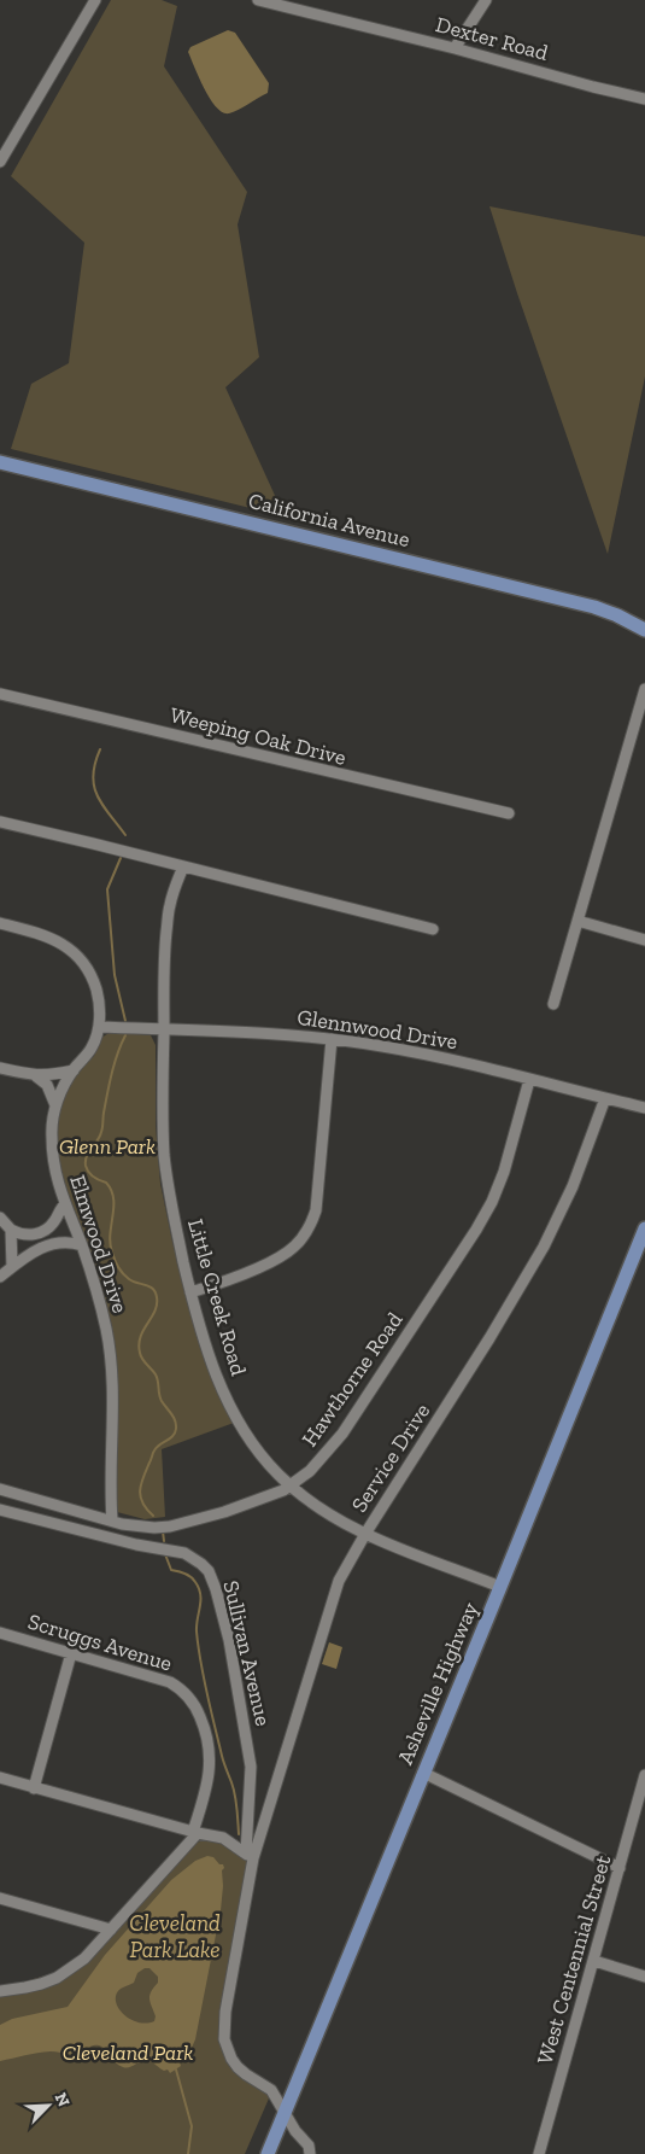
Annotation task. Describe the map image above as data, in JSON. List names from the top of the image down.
{
  "streets": {
    "main road": ["California Avenue", "Asheville Highway"],
    "street": [
      "Dexter Road",
      "Weeping Oak Drive",
      "Glennwood Drive",
      "Elmwood Drive",
      "Little Creek Road",
      "Hawthorne Road",
      "Service Drive",
      "Scruggs Avenue",
      "Sullivan Avenue",
      "West Centennial Street"
    ]
  },
  "crossings": [
    ["Glennwood Drive", "Elmwood Drive"],
    ["Glennwood Drive", "Little Creek Road"],
    ["Glennwood Drive", "Hawthorne Road"],
    ["Glennwood Drive", "Service Drive"],
    ["Elmwood Drive", "Hawthorne Road"],
    ["Little Creek Road", "Hawthorne Road"],
    ["Little Creek Road", "Service Drive"],
    ["Little Creek Road", "Asheville Highway"],
    ["Service Drive", "Sullivan Avenue"]
  ],
  "water": ["Cleveland Park Lake"],
  "parks": ["Glenn Park", "Cleveland Park"],
  "north": "top right"
}
